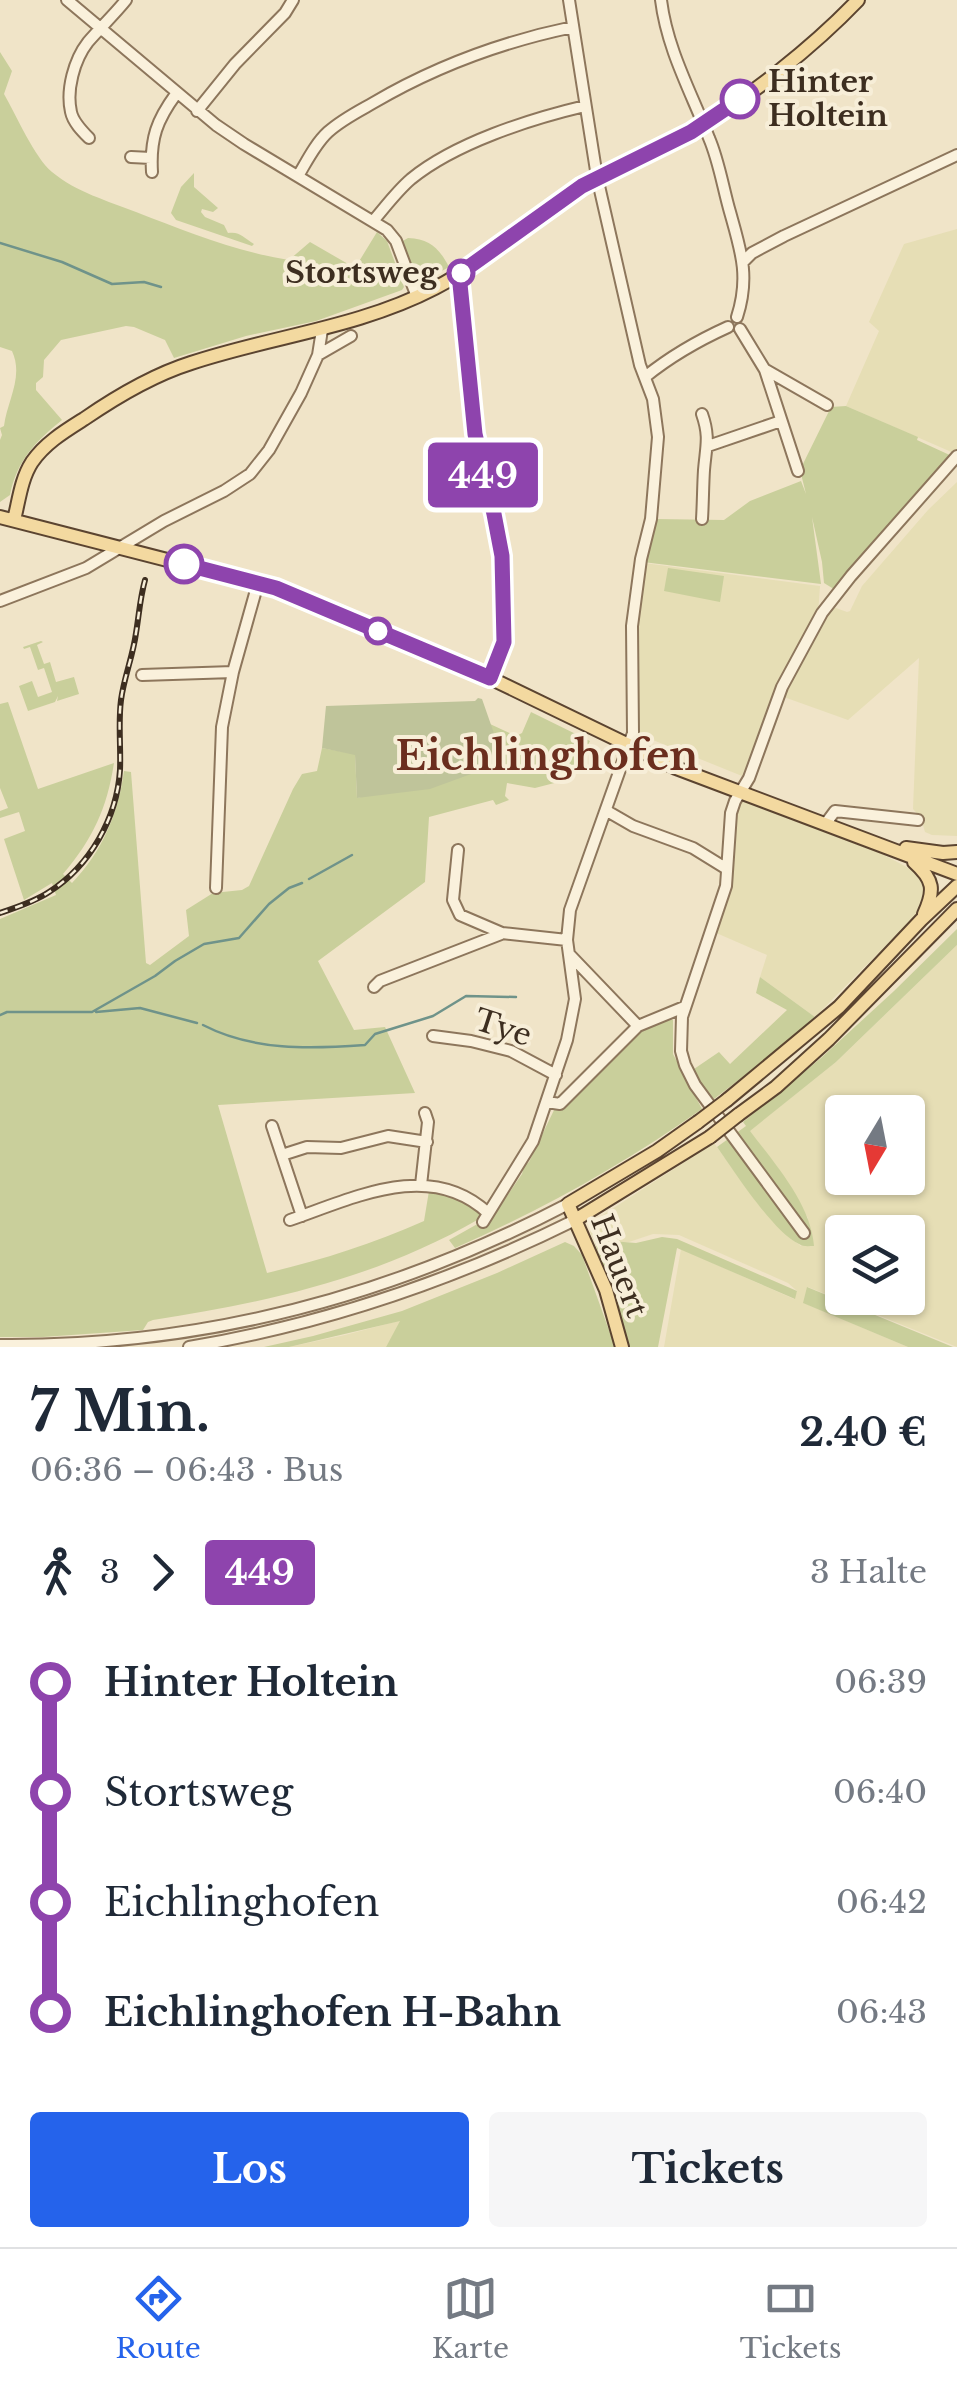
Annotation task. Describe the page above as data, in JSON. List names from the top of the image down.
{
  "streets": {
    "main road": ["Hauert"],
    "street": ["Tye"]
  },
  "districts": ["Eichlinghofen"],
  "places": ["Hinter Holtein", "Stortsweg"],
  "lines": ["bus line 449"],
  "north": "bottom",
  "page": {
    "on_map": "449",
    "heading": ["7 Min.", "06:36 – 06:43 · Bus", "2.40 €"],
    "legs": ["3", "449", "3 Halte"],
    "list": [
      {
        "name": "Hinter Holtein",
        "value": "06:39"
      },
      {
        "name": "Stortsweg",
        "value": "06:40"
      },
      {
        "name": "Eichlinghofen",
        "value": "06:42"
      },
      {
        "name": "Eichlinghofen H-Bahn",
        "value": "06:43"
      }
    ],
    "buttons": ["Los", "Tickets"],
    "tabs": ["Route", "Karte", "Tickets"]
  }
}
